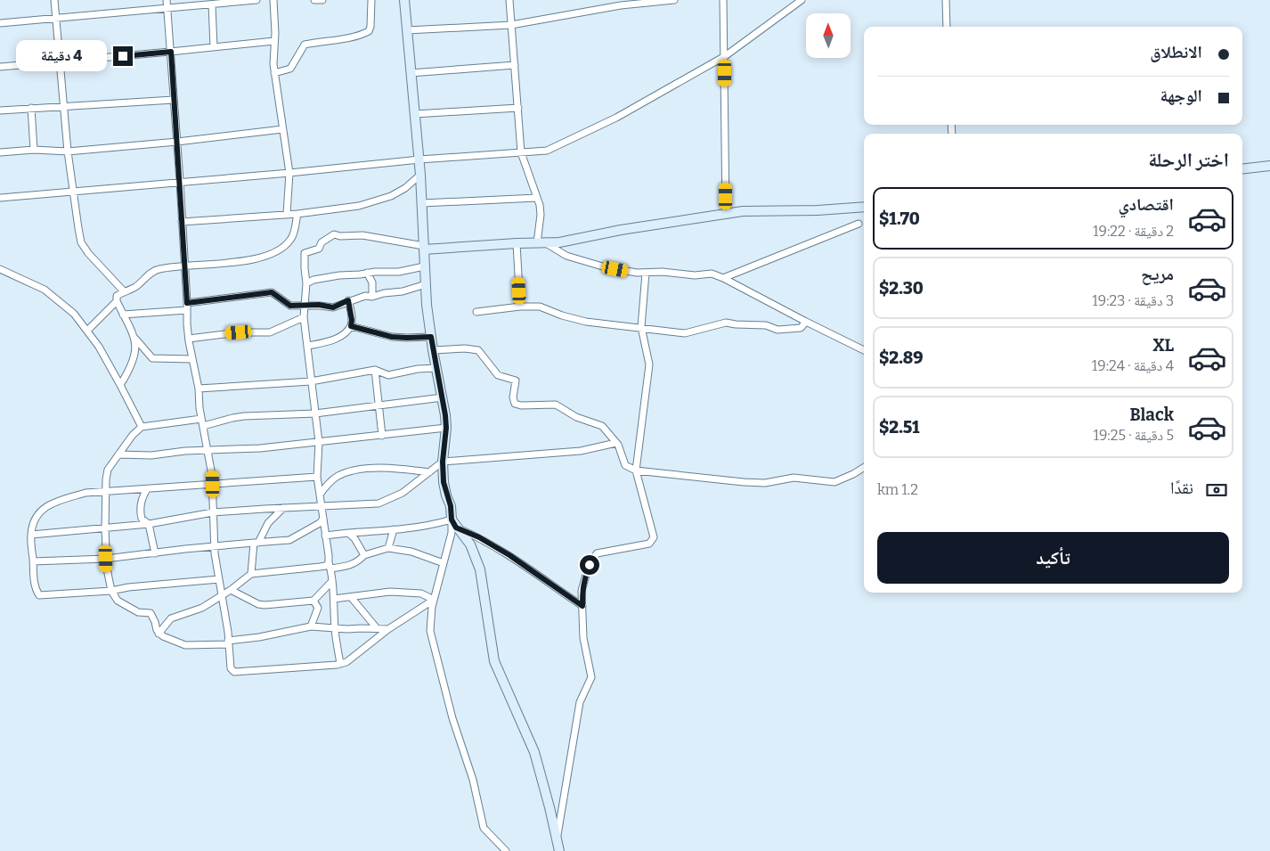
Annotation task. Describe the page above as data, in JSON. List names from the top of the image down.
{
  "north": "top",
  "page": {
    "banner": ["الانطلاق", "الوجهة"],
    "bubble": "4 دقيقة",
    "heading": "اختر الرحلة",
    "list": [
      {
        "name": "اقتصادي",
        "note": "2 دقيقة · 19:22",
        "value": "$1.70"
      },
      {
        "name": "مريح",
        "note": "3 دقيقة · 19:23",
        "value": "$2.30"
      },
      {
        "name": "XL",
        "note": "4 دقيقة · 19:24",
        "value": "$2.89"
      },
      {
        "name": "Black",
        "note": "5 دقيقة · 19:25",
        "value": "$2.51"
      }
    ],
    "pay": ["نقدًا", "1.2 km"],
    "buttons": "تأكيد"
  }
}
